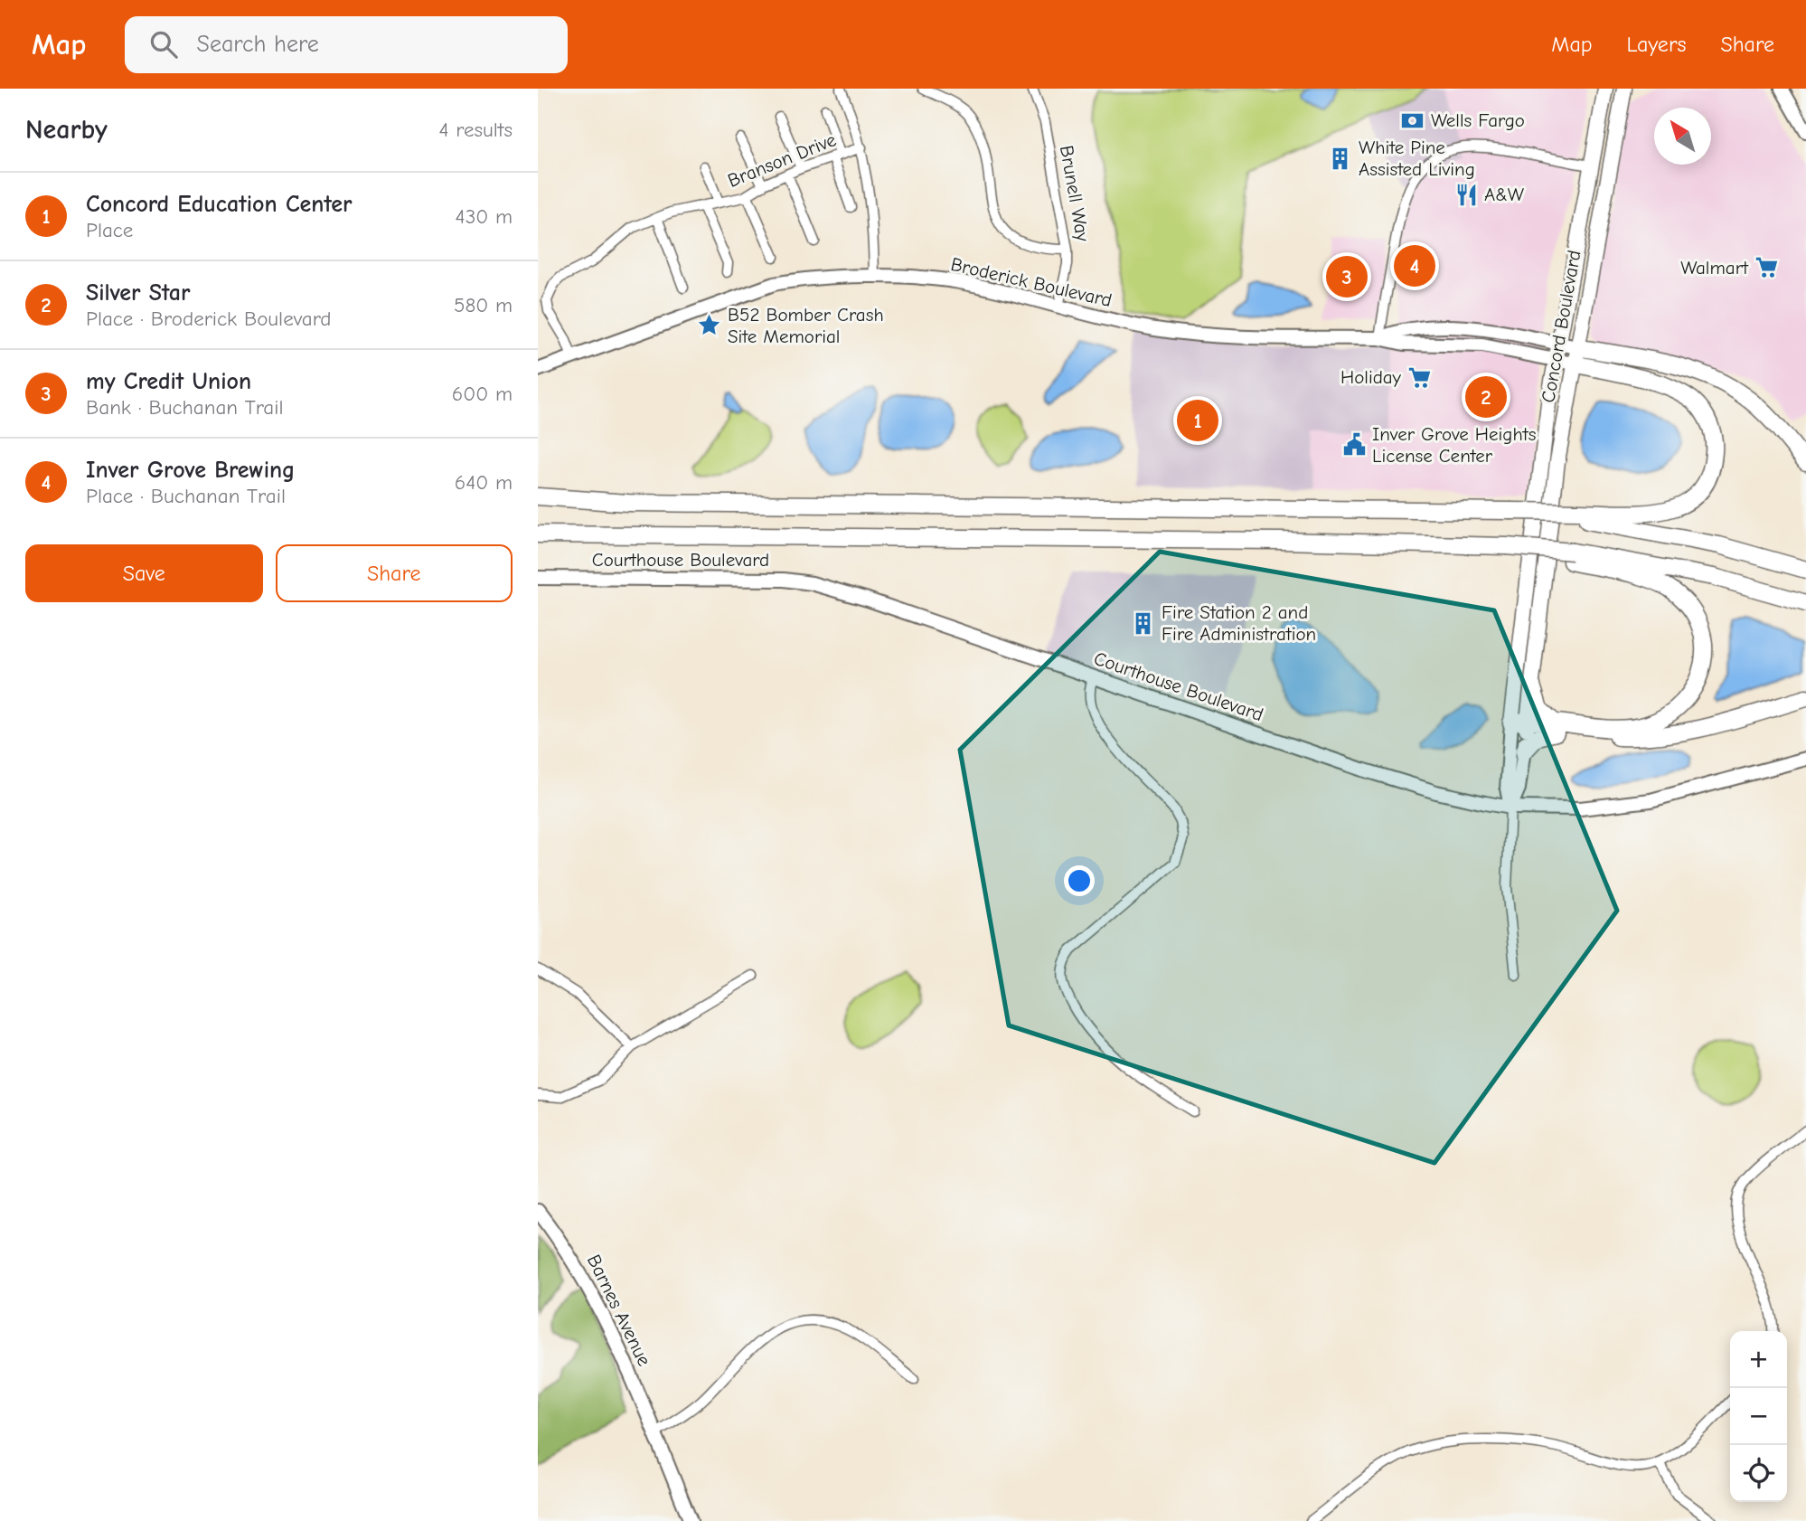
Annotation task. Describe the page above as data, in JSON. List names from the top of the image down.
{
  "streets": {
    "main road": ["Concord Boulevard"],
    "street": [
      "Branson Drive",
      "Brunell Way",
      "Broderick Boulevard",
      "Courthouse Boulevard",
      "Barnes Avenue"
    ]
  },
  "crossings": [
    ["Branson Drive", "Broderick Boulevard"],
    ["Brunell Way", "Broderick Boulevard"],
    ["Broderick Boulevard", "Concord Boulevard"]
  ],
  "places": {
    "bank": ["Wells Fargo"],
    "building": ["White Pine Assisted Living", "Fire Station 2 and Fire Administration"],
    "restaurant": ["A&W"],
    "supermarket": ["Walmart", "Holiday"],
    "place": ["B52 Bomber Crash Site Memorial"],
    "public building": ["Inver Grove Heights License Center"]
  },
  "north": "top left",
  "page": {
    "header": "Map",
    "search": "Search here",
    "nav": ["Map", "Layers", "Share"],
    "heading": ["Nearby", "4 results"],
    "list": [
      {
        "mark": "1",
        "name": "Concord Education Center",
        "note": "Place",
        "value": "430 m"
      },
      {
        "mark": "2",
        "name": "Silver Star",
        "note": "Place · Broderick Boulevard",
        "value": "580 m"
      },
      {
        "mark": "3",
        "name": "my Credit Union",
        "note": "Bank · Buchanan Trail",
        "value": "600 m"
      },
      {
        "mark": "4",
        "name": "Inver Grove Brewing",
        "note": "Place · Buchanan Trail",
        "value": "640 m"
      }
    ],
    "pins": [
      "4",
      "3",
      "2",
      "1"
    ],
    "buttons": ["Save", "Share"],
    "map_buttons": ["+", "−"]
  }
}
